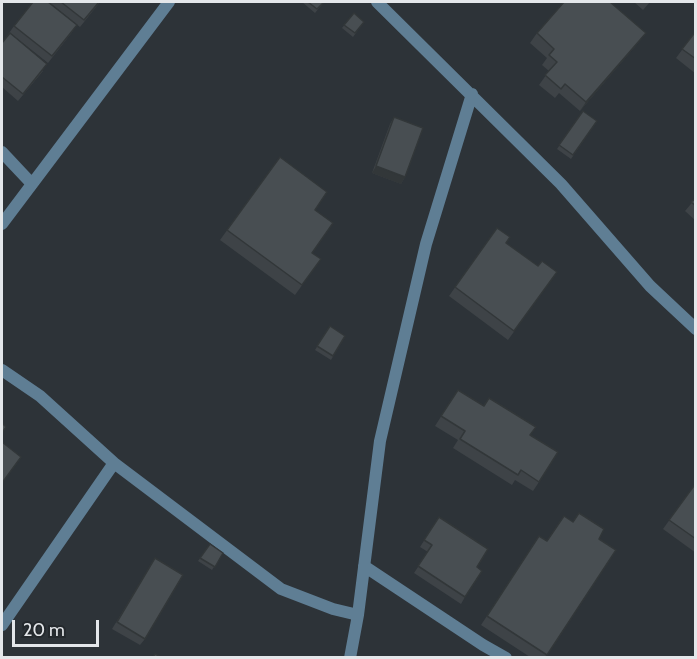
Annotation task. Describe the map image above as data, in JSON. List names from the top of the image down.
{
  "scale_bar": "20 m"
}
